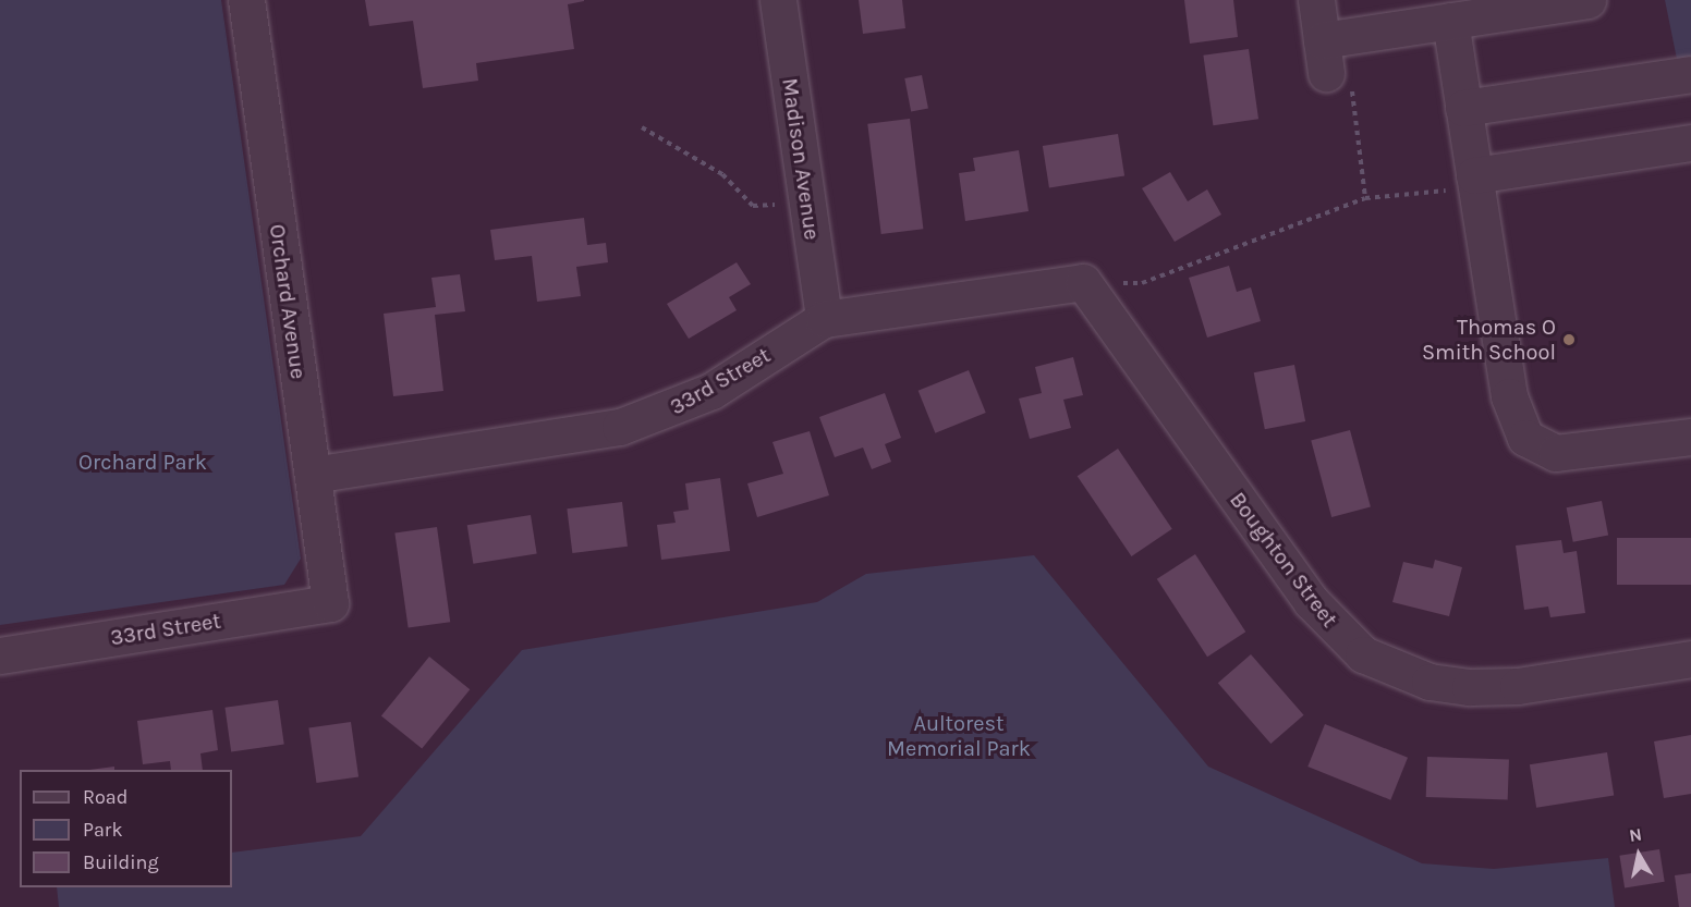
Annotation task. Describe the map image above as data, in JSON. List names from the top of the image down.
{
  "streets": {
    "street": [
      "Madison Avenue",
      "Orchard Avenue",
      "33rd Street",
      "Boughton Street"
    ]
  },
  "crossings": [
    ["Madison Avenue", "33rd Street"],
    ["Orchard Avenue", "33rd Street"],
    ["33rd Street", "Boughton Street"]
  ],
  "parks": ["Orchard Park", "Aultorest Memorial Park"],
  "places": ["Thomas O Smith School"],
  "legend": ["Road", "Park", "Building"],
  "north": "top"
}
